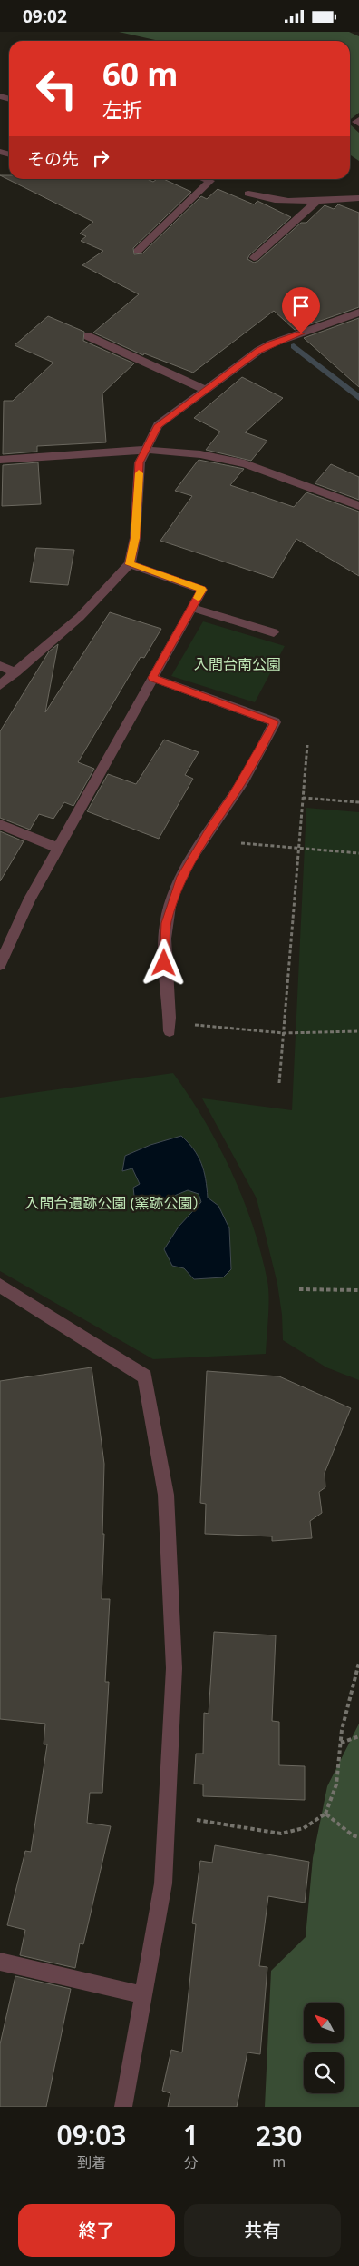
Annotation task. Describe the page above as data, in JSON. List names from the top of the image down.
{
  "parks": ["入間台南公園", "入間台遺跡公園 (窯跡公園）"],
  "north": "top left",
  "page": {
    "status": "09:02",
    "turn": ["60 m", "左折"],
    "then": "その先",
    "eta": [
      "09:03",
      "到着",
      "1",
      "分",
      "230",
      "m"
    ],
    "buttons": ["終了", "共有"]
  }
}
